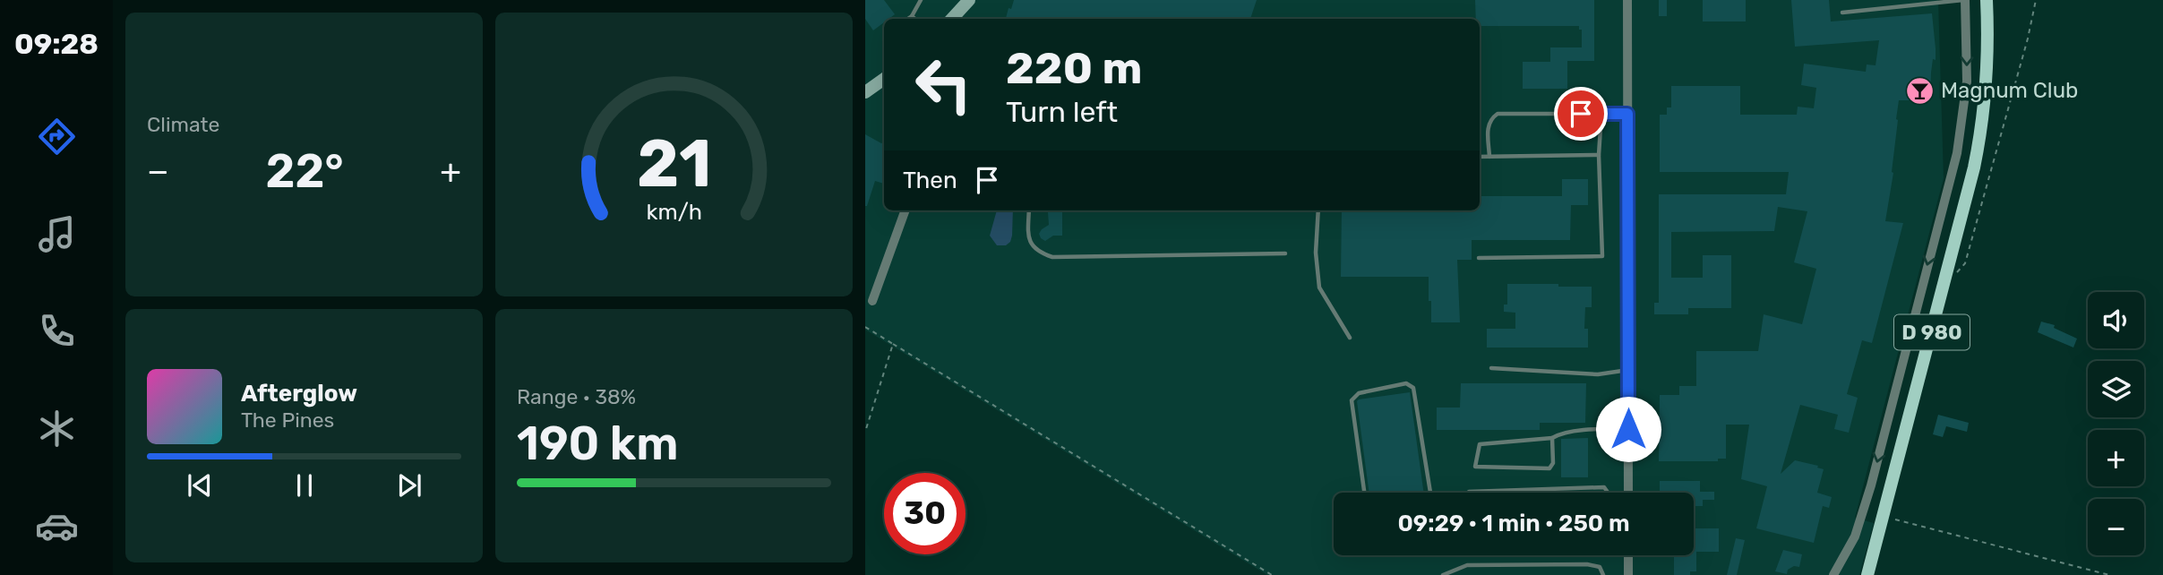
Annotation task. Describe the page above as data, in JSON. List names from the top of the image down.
{
  "streets": {
    "main road": ["D 980"]
  },
  "places": {
    "bar": ["Magnum Club"]
  },
  "page": {
    "tabs": "09:28",
    "tile": [
      "Climate",
      ["Range · 38%", "190 km"]
    ],
    "turn": ["220 m", "Turn left"],
    "heat": ["−", "22°", "+"],
    "then": "Then",
    "map_buttons": ["+", "−"],
    "song": ["Afterglow", "The Pines"],
    "limit": "30",
    "trip": "09:29 · 1 min · 250 m",
    "gauge": ["21", "km/h"]
  }
}
